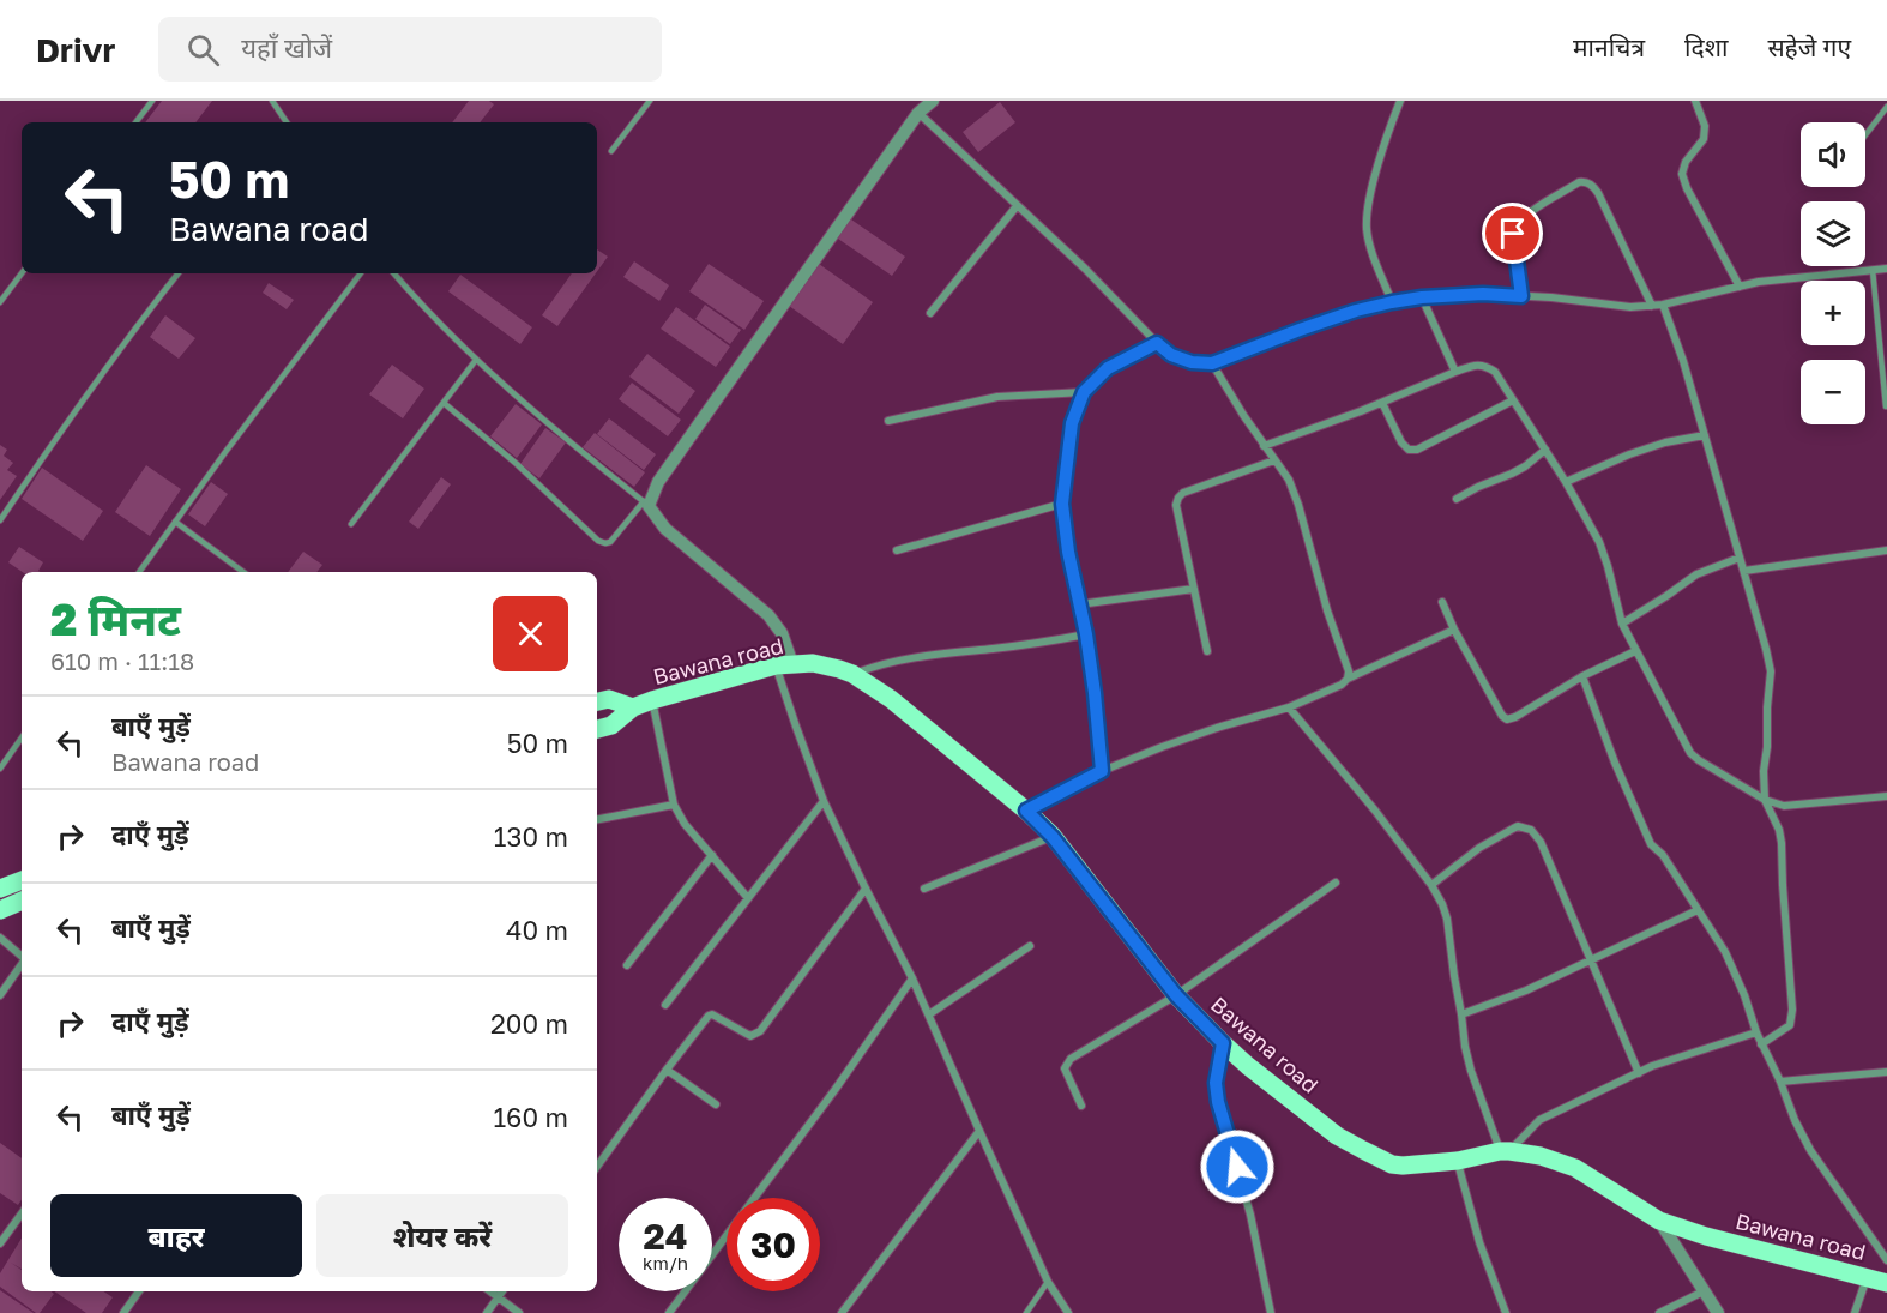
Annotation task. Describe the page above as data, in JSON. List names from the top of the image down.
{
  "streets": {
    "main road": ["Bawana road"]
  },
  "page": {
    "header": "Drivr",
    "search": "यहाँ खोजें",
    "nav": ["मानचित्र", "दिशा", "सहेजे गए"],
    "map_buttons": ["+", "−"],
    "turn": ["50 m", "Bawana road"],
    "heading": ["2 मिनट", "610 m · 11:18"],
    "list": [
      {
        "name": "बाएँ मुड़ें",
        "note": "Bawana road",
        "value": "50 m"
      },
      {
        "name": "दाएँ मुड़ें",
        "value": "130 m"
      },
      {
        "name": "बाएँ मुड़ें",
        "value": "40 m"
      },
      {
        "name": "दाएँ मुड़ें",
        "value": "200 m"
      },
      {
        "name": "बाएँ मुड़ें",
        "value": "160 m"
      }
    ],
    "buttons": ["बाहर", "शेयर करें"],
    "speed": "24 km/h",
    "limit": "30"
  }
}
